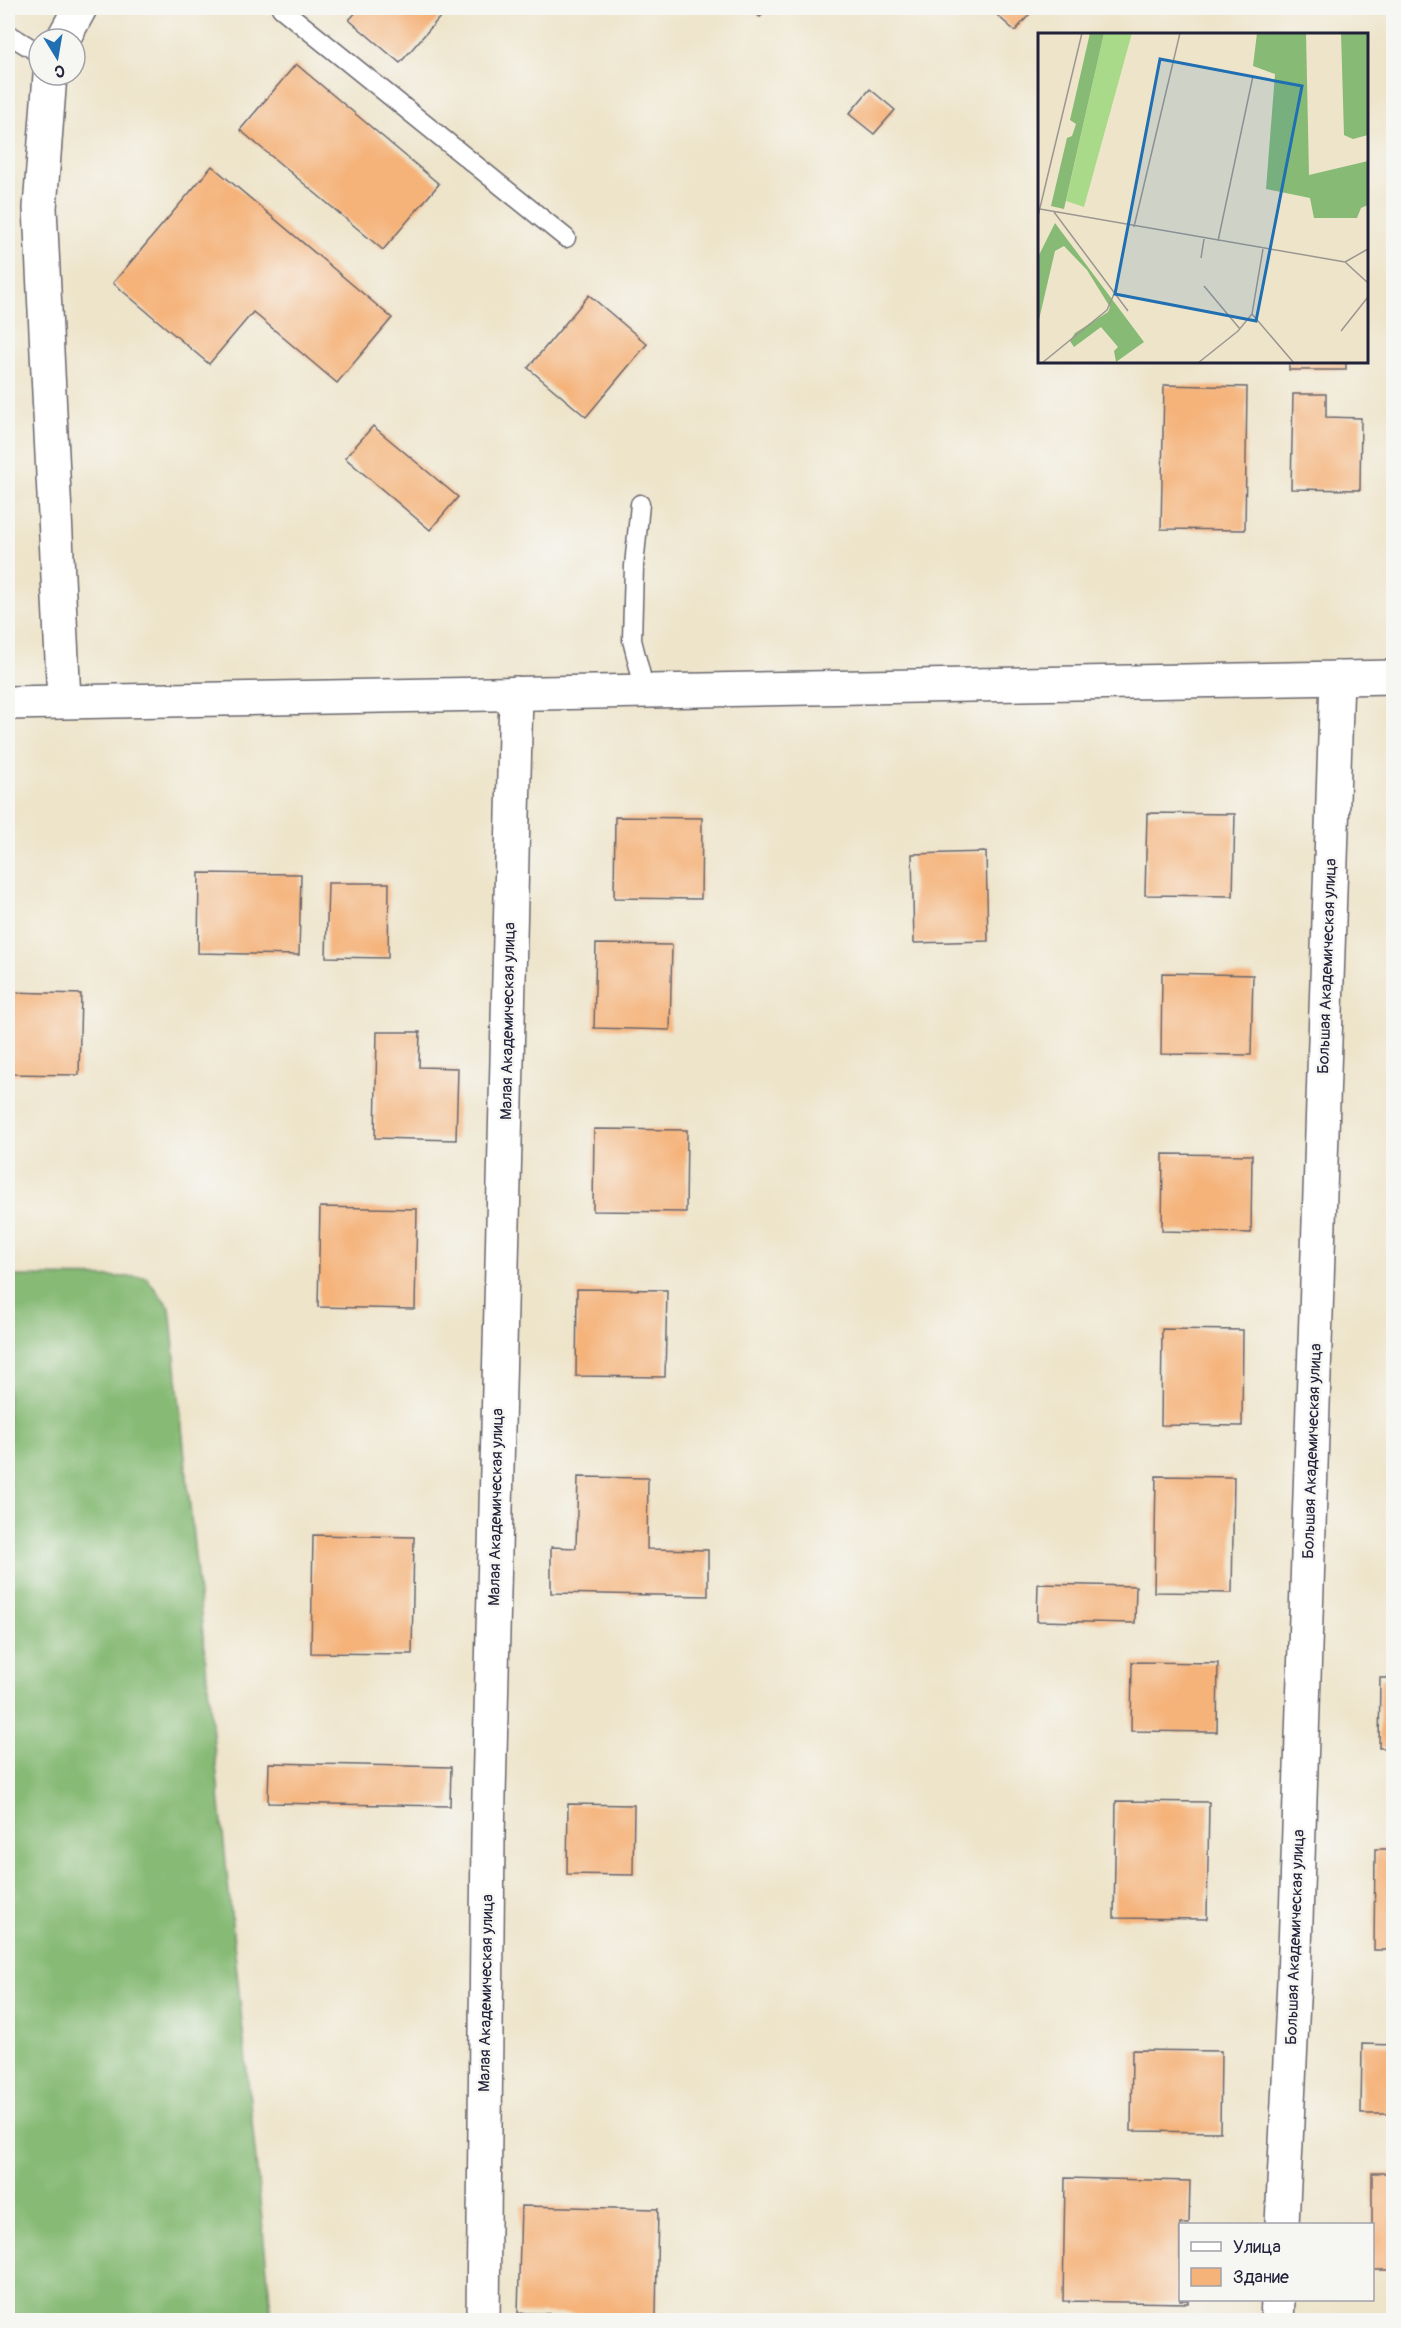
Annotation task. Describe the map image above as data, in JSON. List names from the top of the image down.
{
  "streets": {
    "street": ["Большая Академическая улица", "Малая Академическая улица"]
  },
  "legend": ["Улица", "Здание"],
  "north": "bottom"
}
